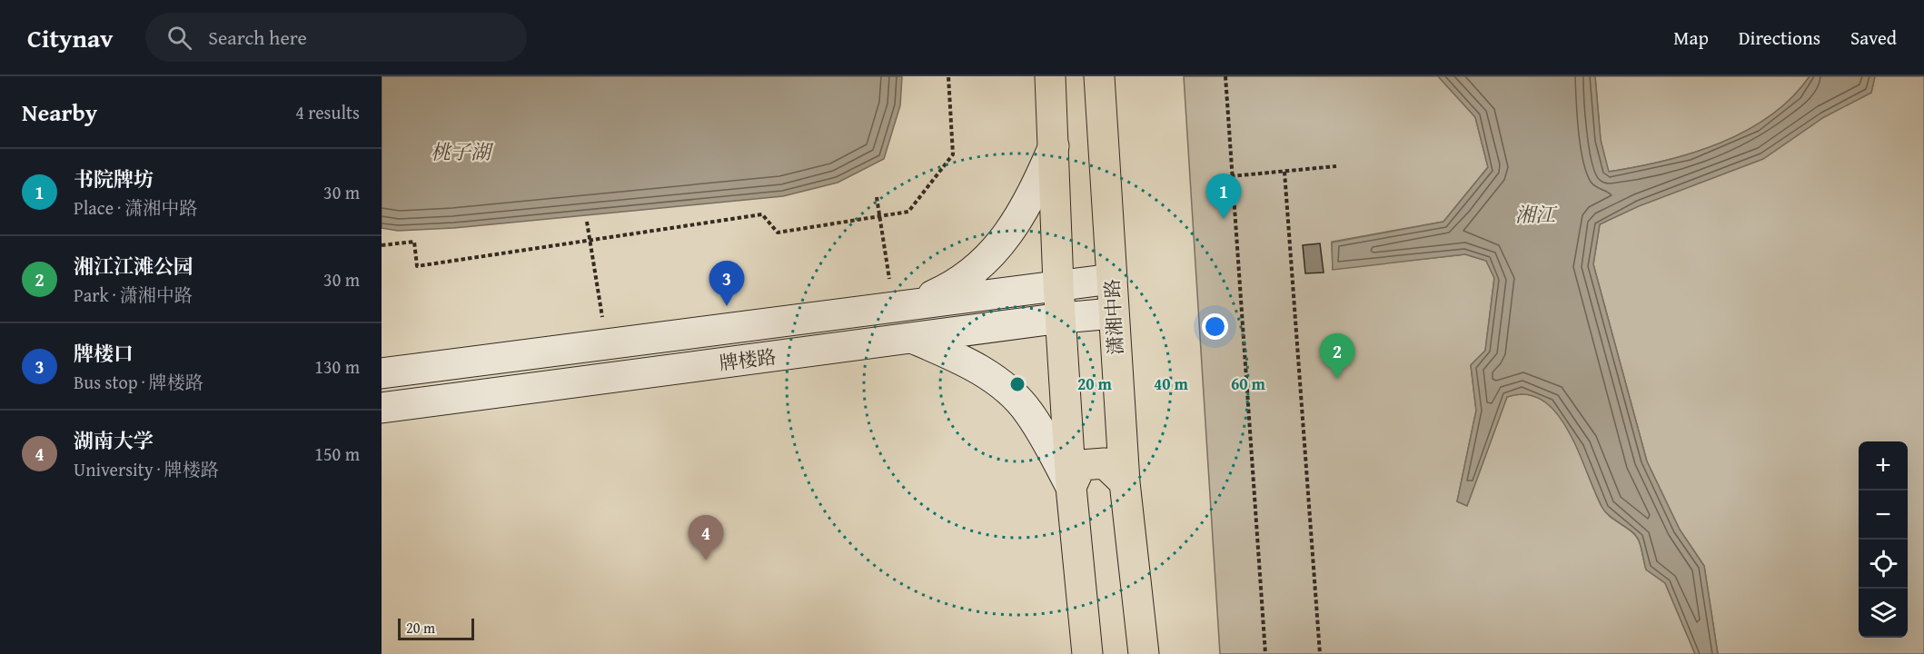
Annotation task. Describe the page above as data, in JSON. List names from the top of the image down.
{
  "streets": {
    "main road": ["潇湘中路", "牌楼路"]
  },
  "crossings": [
    ["潇湘中路", "牌楼路"]
  ],
  "water": ["桃子湖", "湘江"],
  "scale_bar": "20 m",
  "page": {
    "header": "Citynav",
    "search": "Search here",
    "nav": ["Map", "Directions", "Saved"],
    "heading": ["Nearby", "4 results"],
    "list": [
      {
        "mark": "1",
        "name": "书院牌坊",
        "note": "Place · 潇湘中路",
        "value": "30 m"
      },
      {
        "mark": "2",
        "name": "湘江江滩公园",
        "note": "Park · 潇湘中路",
        "value": "30 m"
      },
      {
        "mark": "3",
        "name": "牌楼口",
        "note": "Bus stop · 牌楼路",
        "value": "130 m"
      },
      {
        "mark": "4",
        "name": "湖南大学",
        "note": "University · 牌楼路",
        "value": "150 m"
      }
    ],
    "pins": [
      "1",
      "3",
      "2",
      "4"
    ],
    "map_buttons": ["+", "−"],
    "scale": "20 m"
  },
  "rings": ["20 m", "40 m", "60 m"]
}
